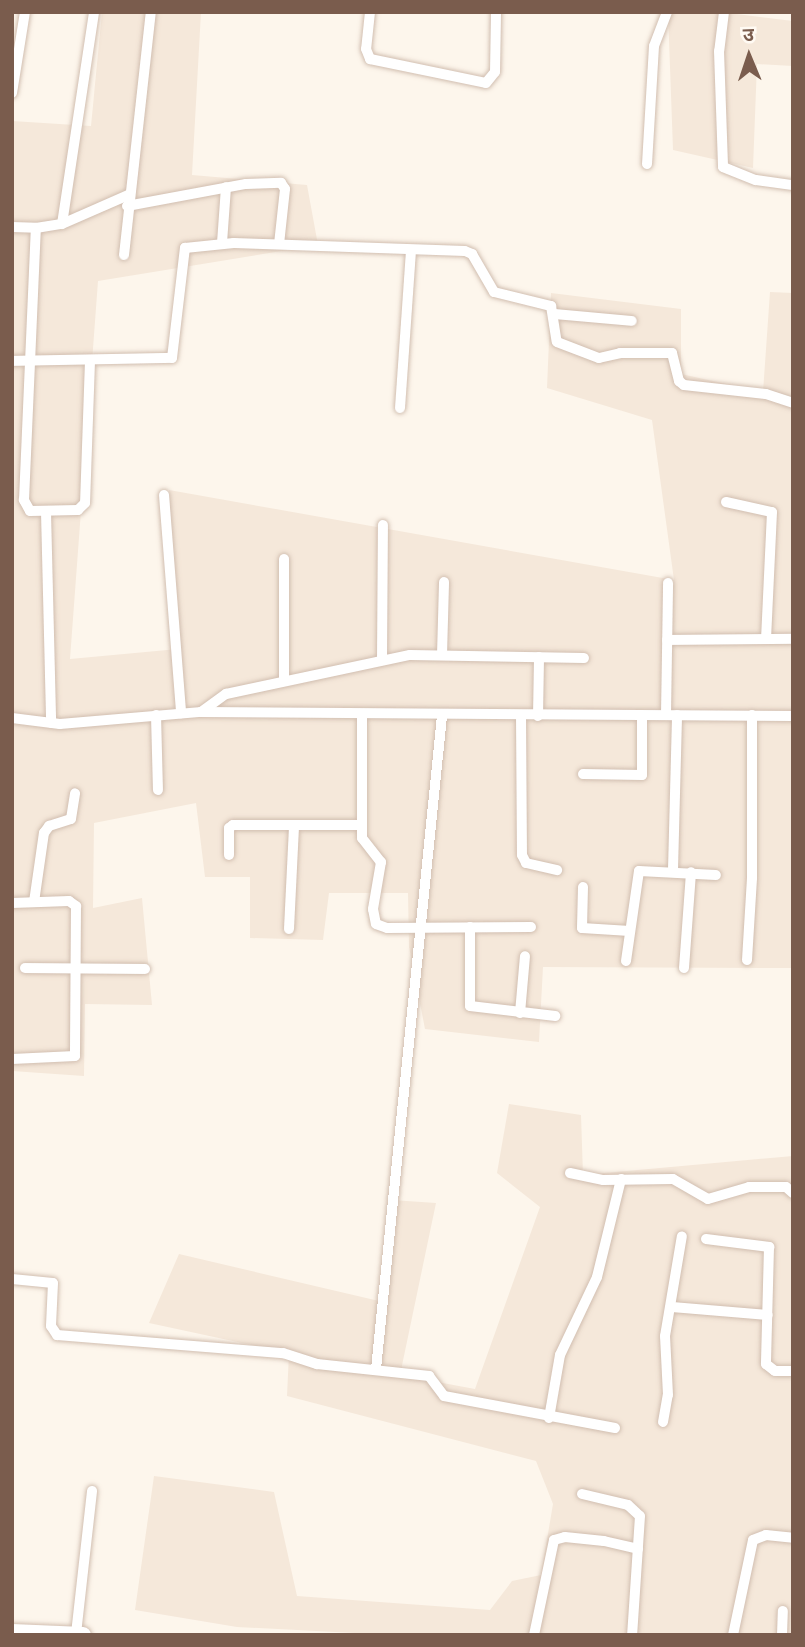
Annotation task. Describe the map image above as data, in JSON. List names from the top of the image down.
{
  "north": "top"
}
